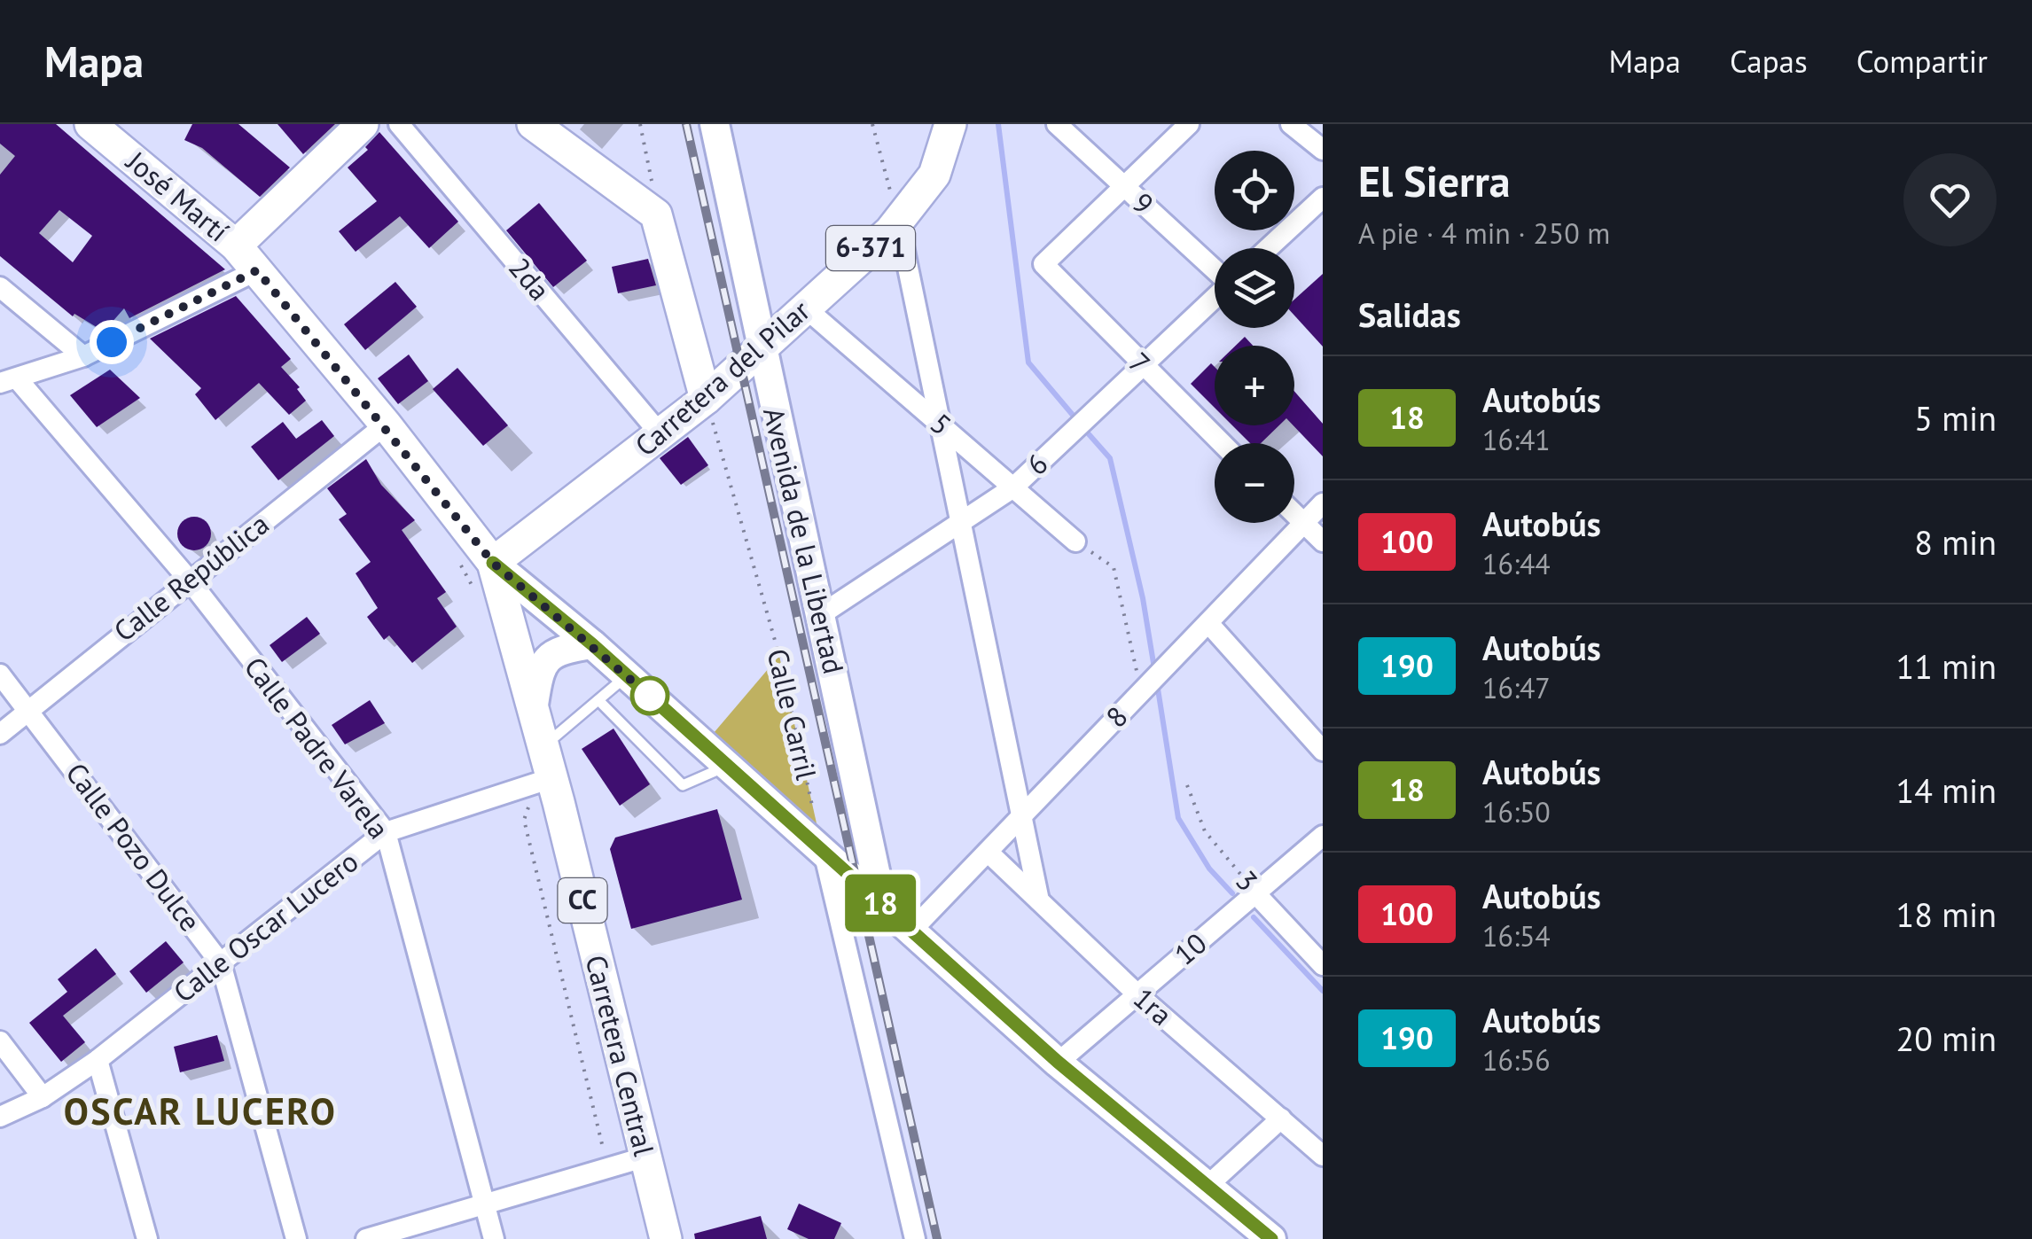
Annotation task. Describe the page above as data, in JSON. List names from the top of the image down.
{
  "streets": {
    "main road": [
      "José Martí",
      "6-371",
      "Carretera del Pilar",
      "Avenida de la Libertad",
      "CC",
      "Carretera Central"
    ],
    "street": [
      "9",
      "2da",
      "7",
      "5",
      "6",
      "Calle República",
      "8",
      "Calle Padre Varela",
      "Calle Pozo Dulce",
      "3",
      "Calle Oscar Lucero",
      "10",
      "1ra"
    ],
    "path": ["Calle Carril"]
  },
  "crossings": [
    ["José Martí", "Carretera del Pilar"],
    ["José Martí", "Calle República"],
    ["José Martí", "Carretera Central"],
    ["9", "7"],
    ["2da", "Carretera del Pilar"],
    ["7", "6"],
    ["Carretera del Pilar", "5"],
    ["Carretera del Pilar", "Avenida de la Libertad"],
    ["Carretera del Pilar", "Calle Carril"],
    ["Carretera del Pilar", "Carretera Central"],
    ["5", "6"],
    ["6", "Avenida de la Libertad"],
    ["Calle República", "Calle Padre Varela"],
    ["Calle República", "Calle Pozo Dulce"],
    ["8", "1ra"],
    ["Calle Padre Varela", "Calle Oscar Lucero"],
    ["Calle Pozo Dulce", "Calle Oscar Lucero"],
    ["3", "10"],
    ["Calle Oscar Lucero", "Carretera Central"],
    ["10", "1ra"]
  ],
  "districts": ["OSCAR LUCERO"],
  "lines": ["bus line 18"],
  "page": {
    "header": "Mapa",
    "nav": ["Mapa", "Capas", "Compartir"],
    "on_map": "18",
    "heading": [
      ["El Sierra", "A pie · 4 min · 250 m"],
      "Salidas"
    ],
    "map_buttons": ["+", "−"],
    "list": [
      {
        "mark": "18",
        "name": "Autobús",
        "note": "16:41",
        "value": "5 min"
      },
      {
        "mark": "100",
        "name": "Autobús",
        "note": "16:44",
        "value": "8 min"
      },
      {
        "mark": "190",
        "name": "Autobús",
        "note": "16:47",
        "value": "11 min"
      },
      {
        "mark": "18",
        "name": "Autobús",
        "note": "16:50",
        "value": "14 min"
      },
      {
        "mark": "100",
        "name": "Autobús",
        "note": "16:54",
        "value": "18 min"
      },
      {
        "mark": "190",
        "name": "Autobús",
        "note": "16:56",
        "value": "20 min"
      }
    ]
  }
}
